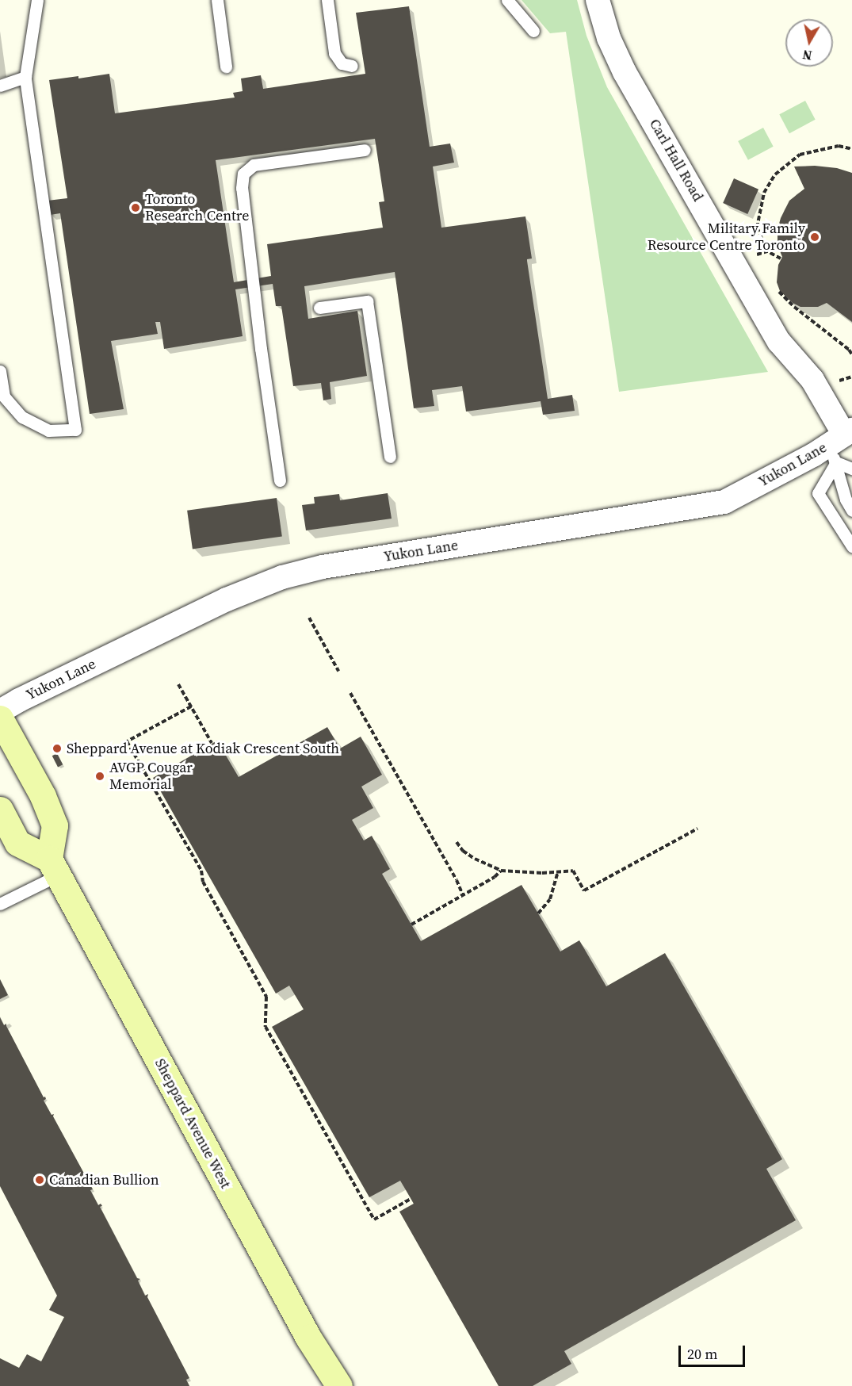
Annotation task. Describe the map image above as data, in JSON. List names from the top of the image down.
{
  "streets": {
    "main road": ["Sheppard Avenue West"],
    "street": ["Carl Hall Road", "Yukon Lane"]
  },
  "crossings": [
    ["Carl Hall Road", "Yukon Lane"]
  ],
  "places": [
    "Toronto Research Centre",
    "Military Family Resource Centre Toronto",
    "Sheppard Avenue at Kodiak Crescent South",
    "AVGP Cougar Memorial",
    "Canadian Bullion"
  ],
  "scale_bar": "20 m",
  "north": "bottom"
}
